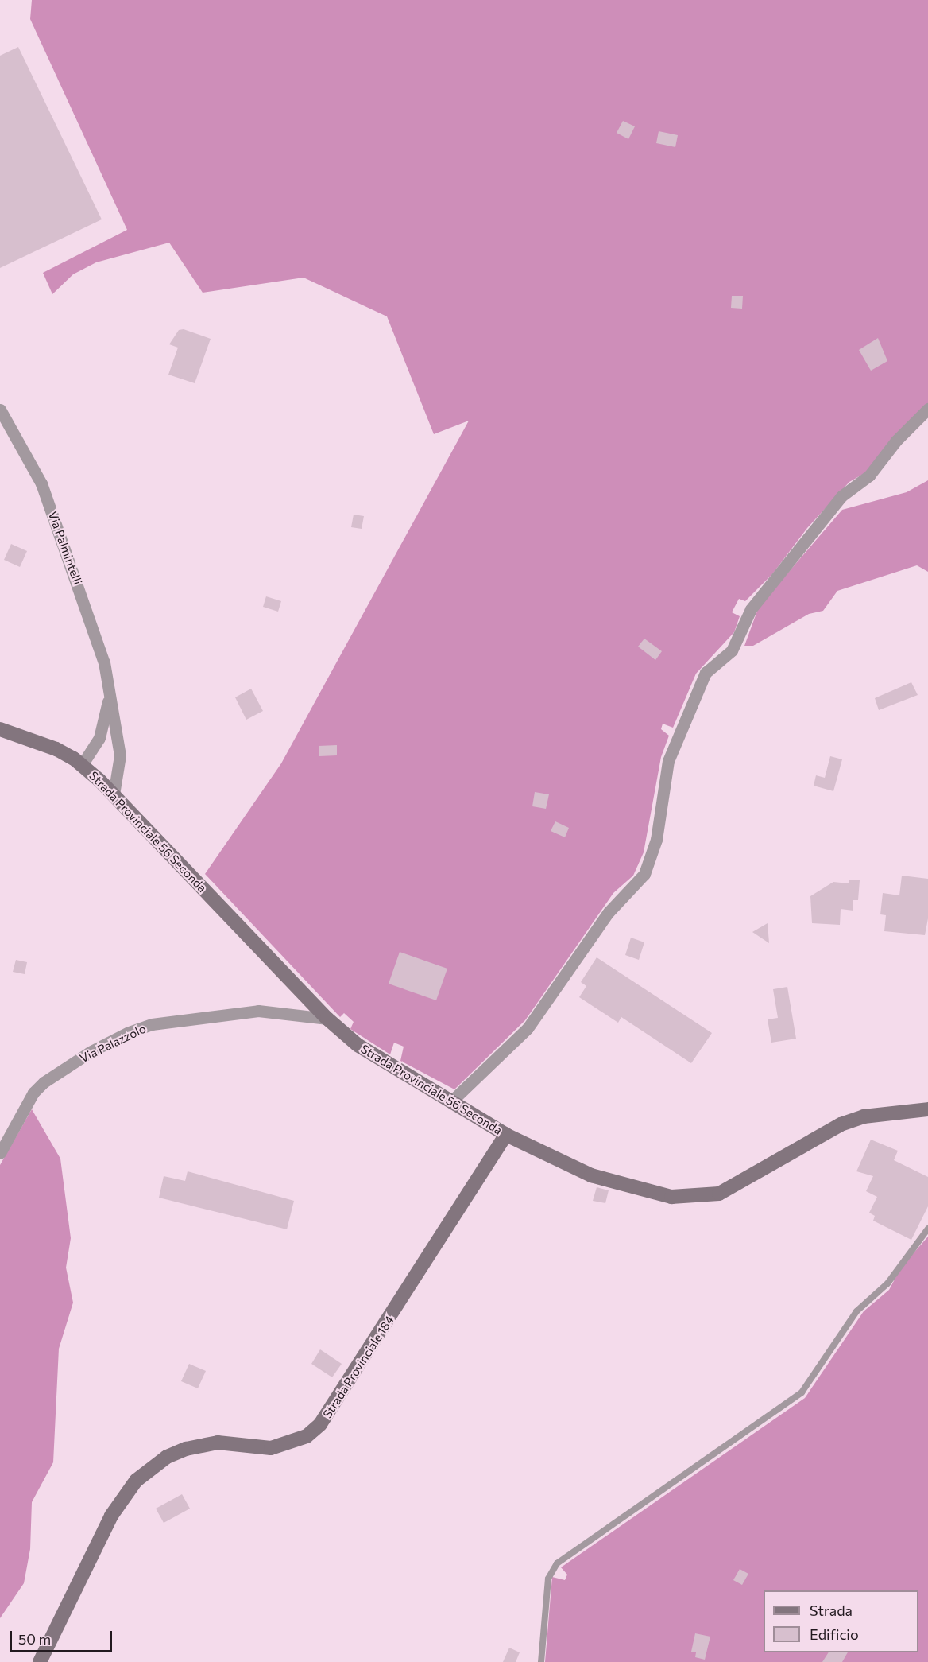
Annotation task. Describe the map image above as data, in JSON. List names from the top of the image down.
{
  "streets": {
    "street": [
      "Via Palmintelli",
      "Strada Provinciale 56 Seconda",
      "Via Palazzolo",
      "Strada Provinciale 184"
    ]
  },
  "crossings": [
    ["Via Palmintelli", "Strada Provinciale 56 Seconda"],
    ["Strada Provinciale 56 Seconda", "Via Palazzolo"],
    ["Strada Provinciale 56 Seconda", "Strada Provinciale 184"]
  ],
  "legend": ["Strada", "Edificio"],
  "scale_bar": "50 m"
}
